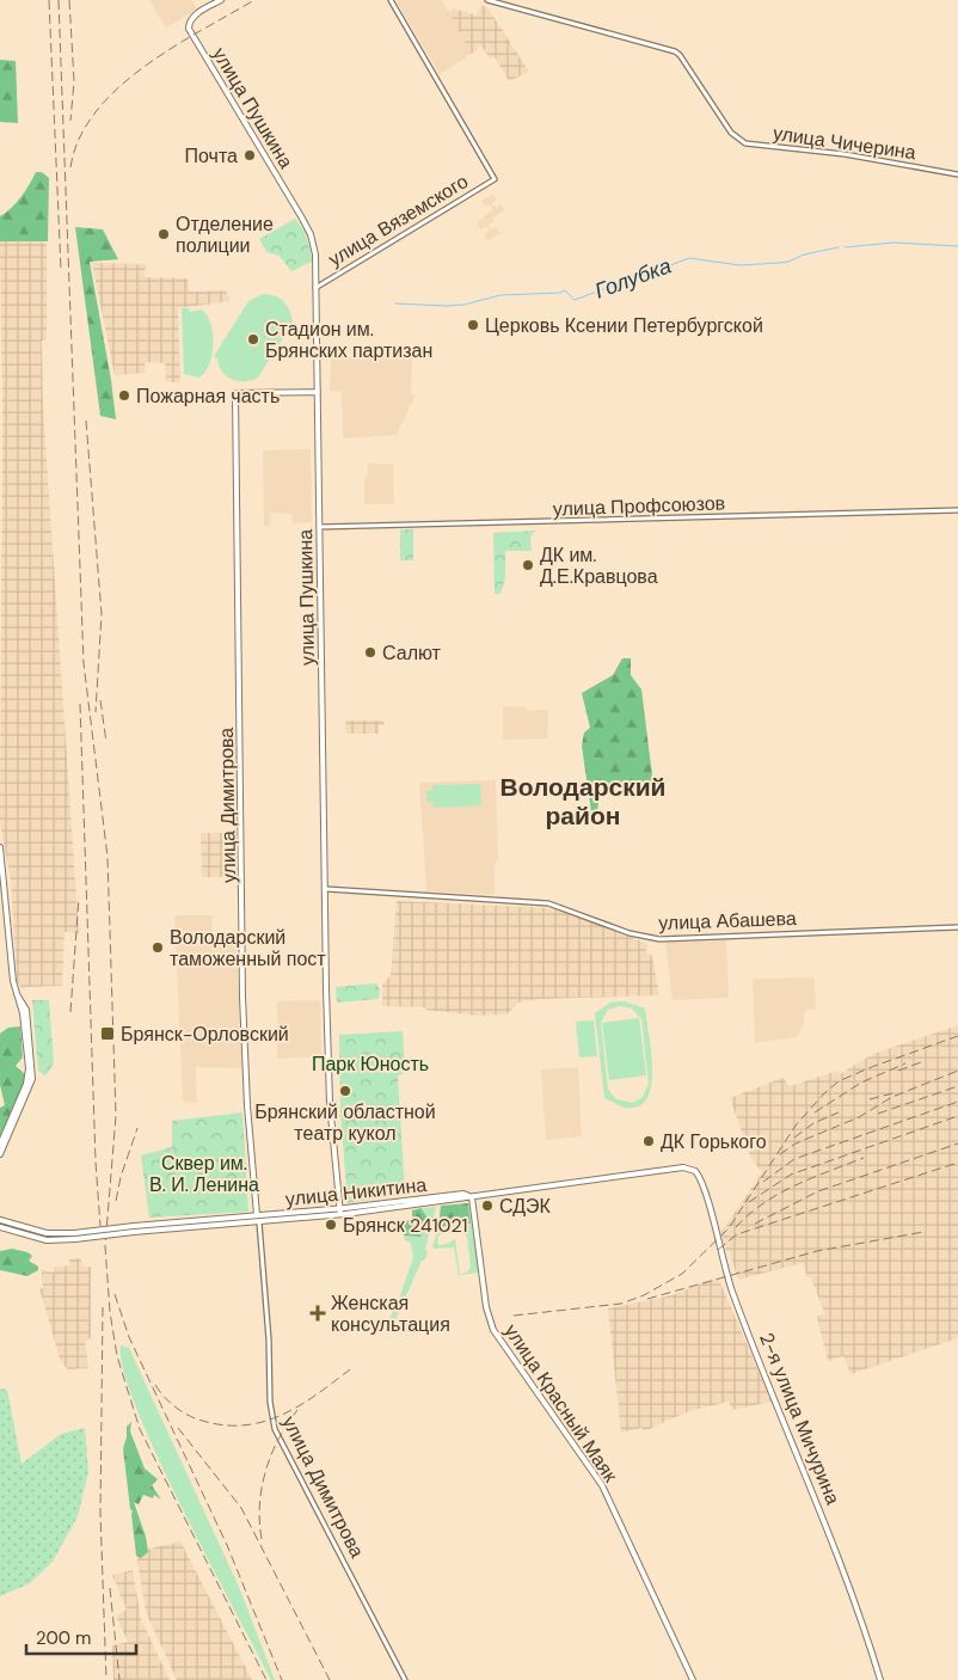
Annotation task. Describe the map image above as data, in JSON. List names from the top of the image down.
{
  "streets": {
    "main road": [
      "улица Пушкина",
      "улица Димитрова",
      "улица Никитина",
      "улица Красный Маяк",
      "2-я улица Мичурина"
    ],
    "street": [
      "улица Чичерина",
      "улица Вяземского",
      "улица Профсоюзов",
      "улица Абашева"
    ]
  },
  "crossings": [
    ["улица Пушкина", "улица Вяземского"],
    ["улица Пушкина", "улица Профсоюзов"],
    ["улица Пушкина", "улица Димитрова"],
    ["улица Пушкина", "улица Абашева"],
    ["улица Пушкина", "улица Никитина"],
    ["улица Димитрова", "улица Никитина"],
    ["улица Никитина", "улица Красный Маяк"],
    ["улица Никитина", "2-я улица Мичурина"]
  ],
  "districts": ["Володарский район"],
  "water": ["Голубка"],
  "parks": ["Парк Юность", "Сквер им. В. И. Ленина"],
  "places": {
    "other": [
      "Почта",
      "Отделение полиции",
      "Церковь Ксении Петербургской",
      "Стадион им. Брянских партизан",
      "Пожарная часть",
      "ДК им. Д.Е.Кравцова",
      "Салют",
      "Володарский таможенный пост",
      "Брянский областной театр кукол",
      "ДК Горького",
      "СДЭК",
      "Брянск 241021"
    ],
    "transit": ["Брянск-Орловский"],
    "health": ["Женская консультация"]
  },
  "scale_bar": "200 m"
}
